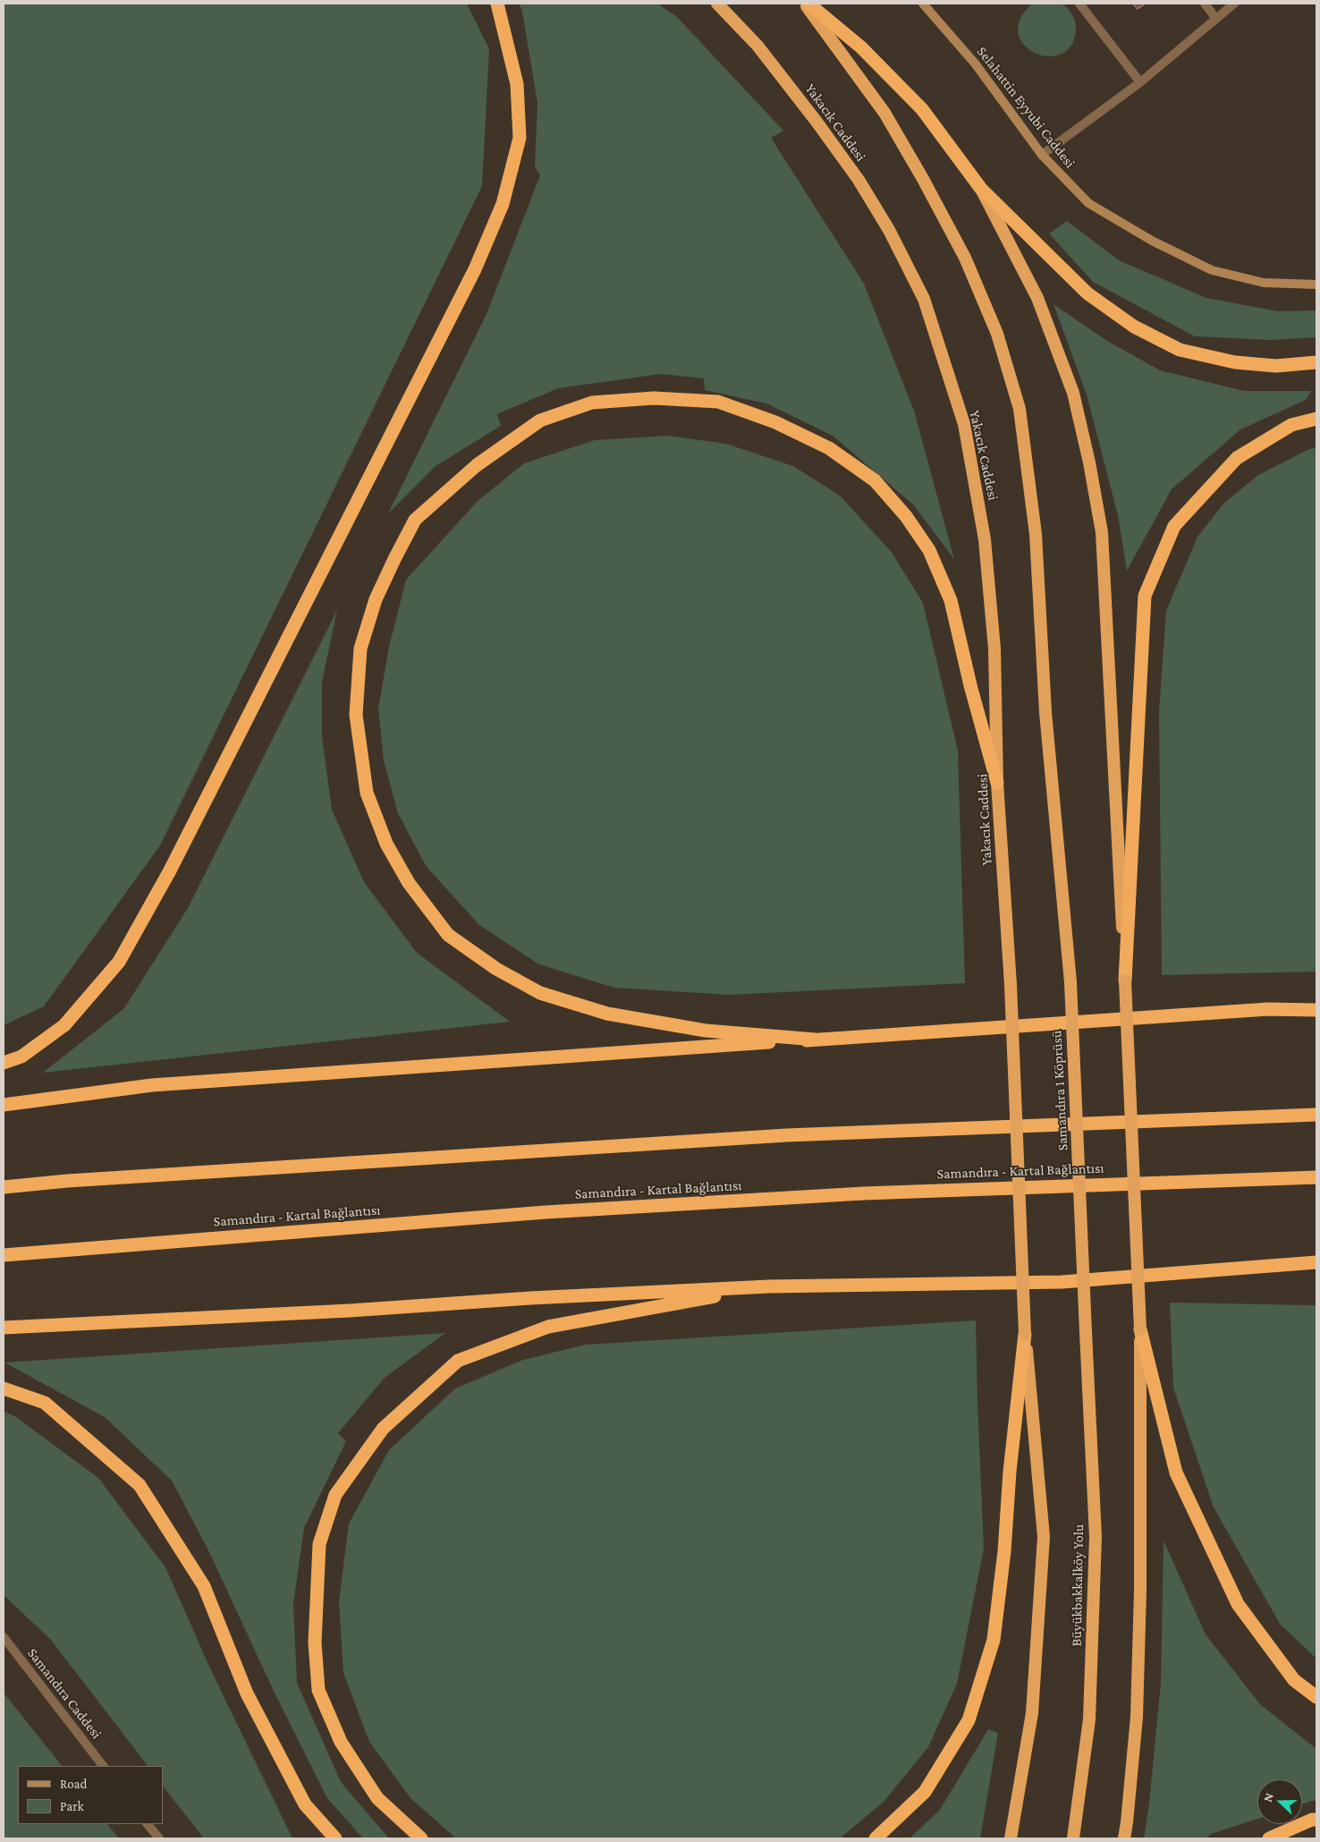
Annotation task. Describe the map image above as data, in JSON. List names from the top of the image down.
{
  "streets": {
    "highway": [
      "Yakacık Caddesi",
      "Samandıra 1 Köprüsü",
      "Samandıra - Kartal Bağlantısı",
      "Büyükbakkalköy Yolu"
    ],
    "main road": ["Selahattin Eyyubi Caddesi"],
    "street": ["Samandıra Caddesi"]
  },
  "crossings": [
    ["Samandıra 1 Köprüsü", "Büyükbakkalköy Yolu"]
  ],
  "legend": ["Road", "Park"],
  "north": "left"
}
